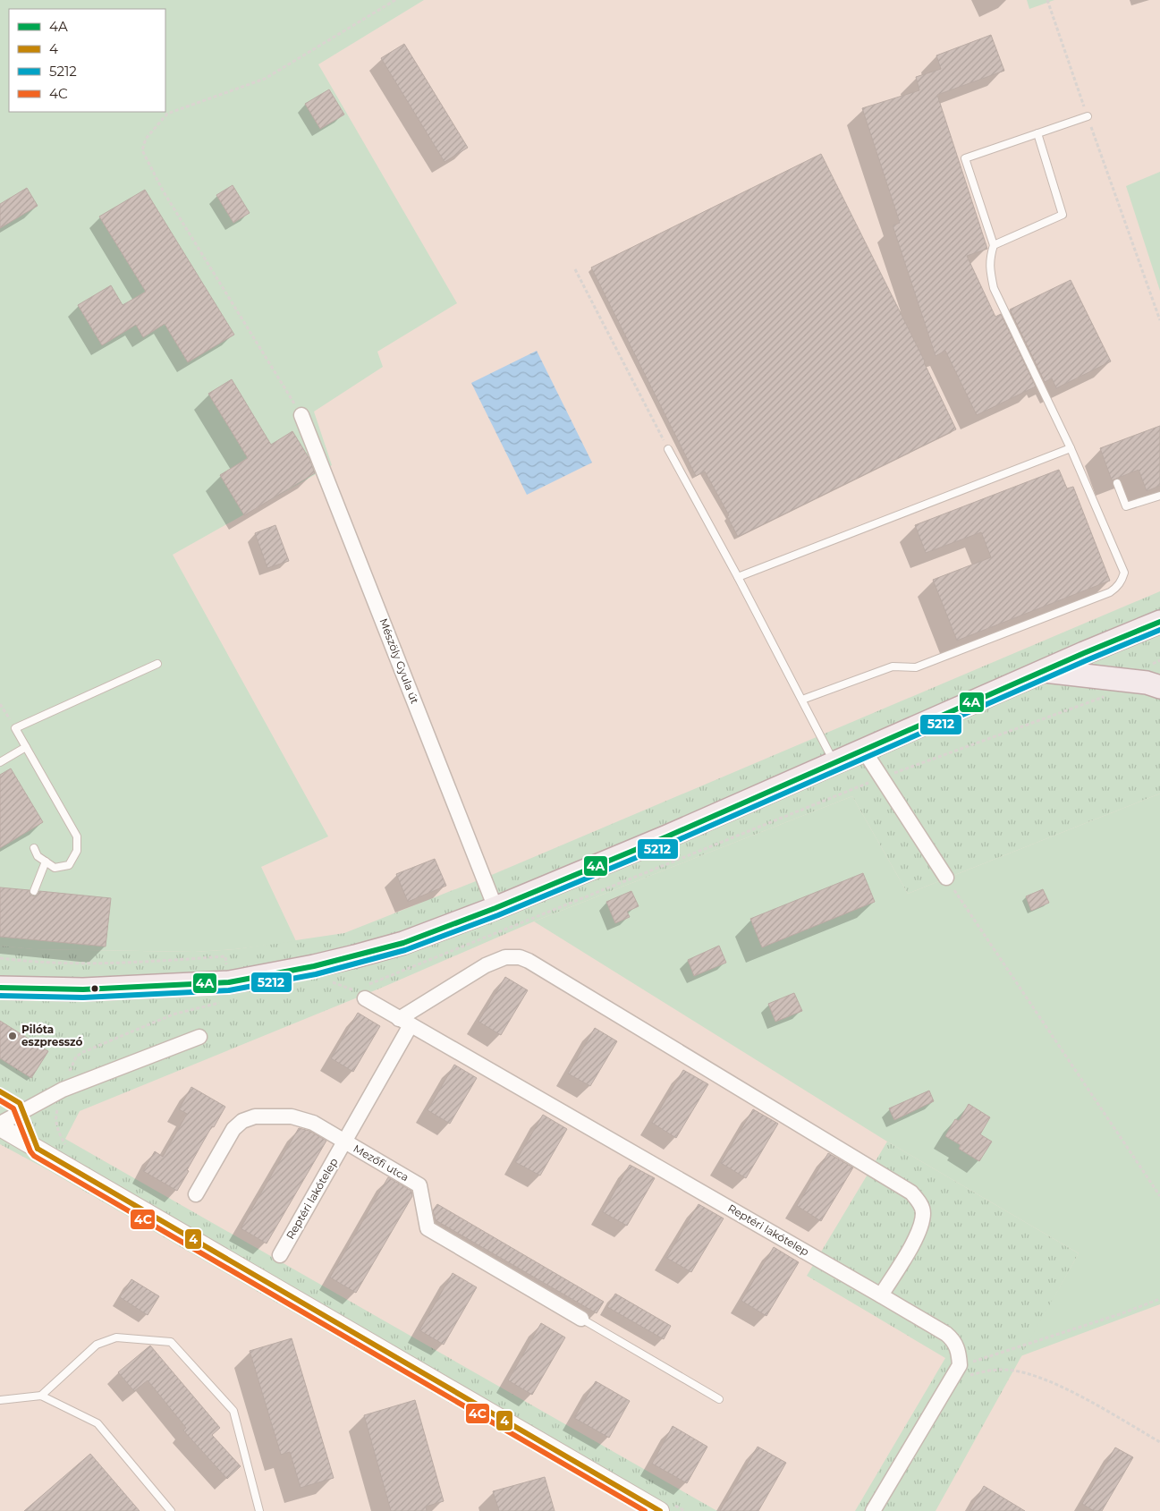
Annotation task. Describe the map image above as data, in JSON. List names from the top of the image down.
{
  "streets": {
    "street": ["Mészöly Gyula út", "Mezőfi utca", "Reptéri lakótelep"]
  },
  "crossings": [
    ["Mezőfi utca", "Reptéri lakótelep"]
  ],
  "places": ["Pilóta eszpresszó"],
  "lines": [
    "transit line 4A",
    "transit line 5212",
    "transit line 4",
    "transit line 4C"
  ],
  "legend": [
    "4A",
    "4",
    "5212",
    "4C"
  ]
}
